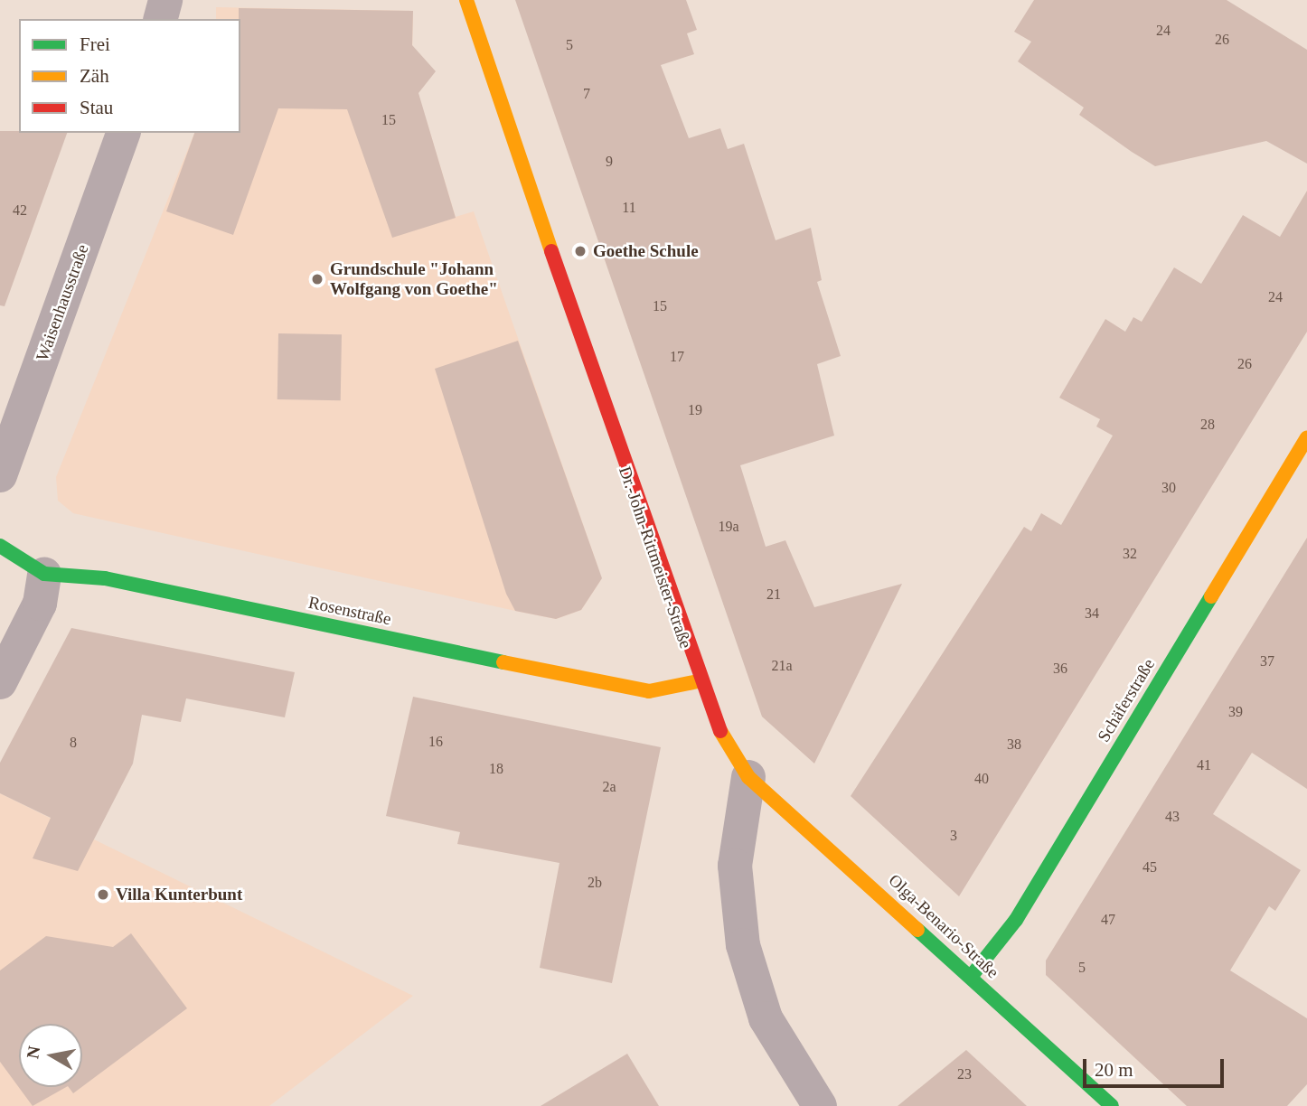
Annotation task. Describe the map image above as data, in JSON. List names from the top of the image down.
{
  "streets": {
    "street": [
      "Waisenhausstraße",
      "Dr.-John-Rittmeister-Straße",
      "Rosenstraße",
      "Schäferstraße",
      "Olga-Benario-Straße"
    ]
  },
  "crossings": [
    ["Dr.-John-Rittmeister-Straße", "Rosenstraße"],
    ["Dr.-John-Rittmeister-Straße", "Olga-Benario-Straße"],
    ["Schäferstraße", "Olga-Benario-Straße"]
  ],
  "places": ["Goethe Schule", "Grundschule \"Johann Wolfgang von Goethe\"", "Villa Kunterbunt"],
  "house_numbers": [
    "24",
    "26",
    "5",
    "7",
    "15",
    "9",
    "11",
    "42",
    "24",
    "15",
    "17",
    "26",
    "19",
    "28",
    "30",
    "19a",
    "32",
    "21",
    "34",
    "37",
    "21a",
    "36",
    "39",
    "16",
    "8",
    "38",
    "41",
    "18",
    "40",
    "2a",
    "43",
    "3",
    "45",
    "2b",
    "47",
    "5",
    "23"
  ],
  "legend": ["Frei", "Zäh", "Stau"],
  "scale_bar": "20 m",
  "north": "left"
}
